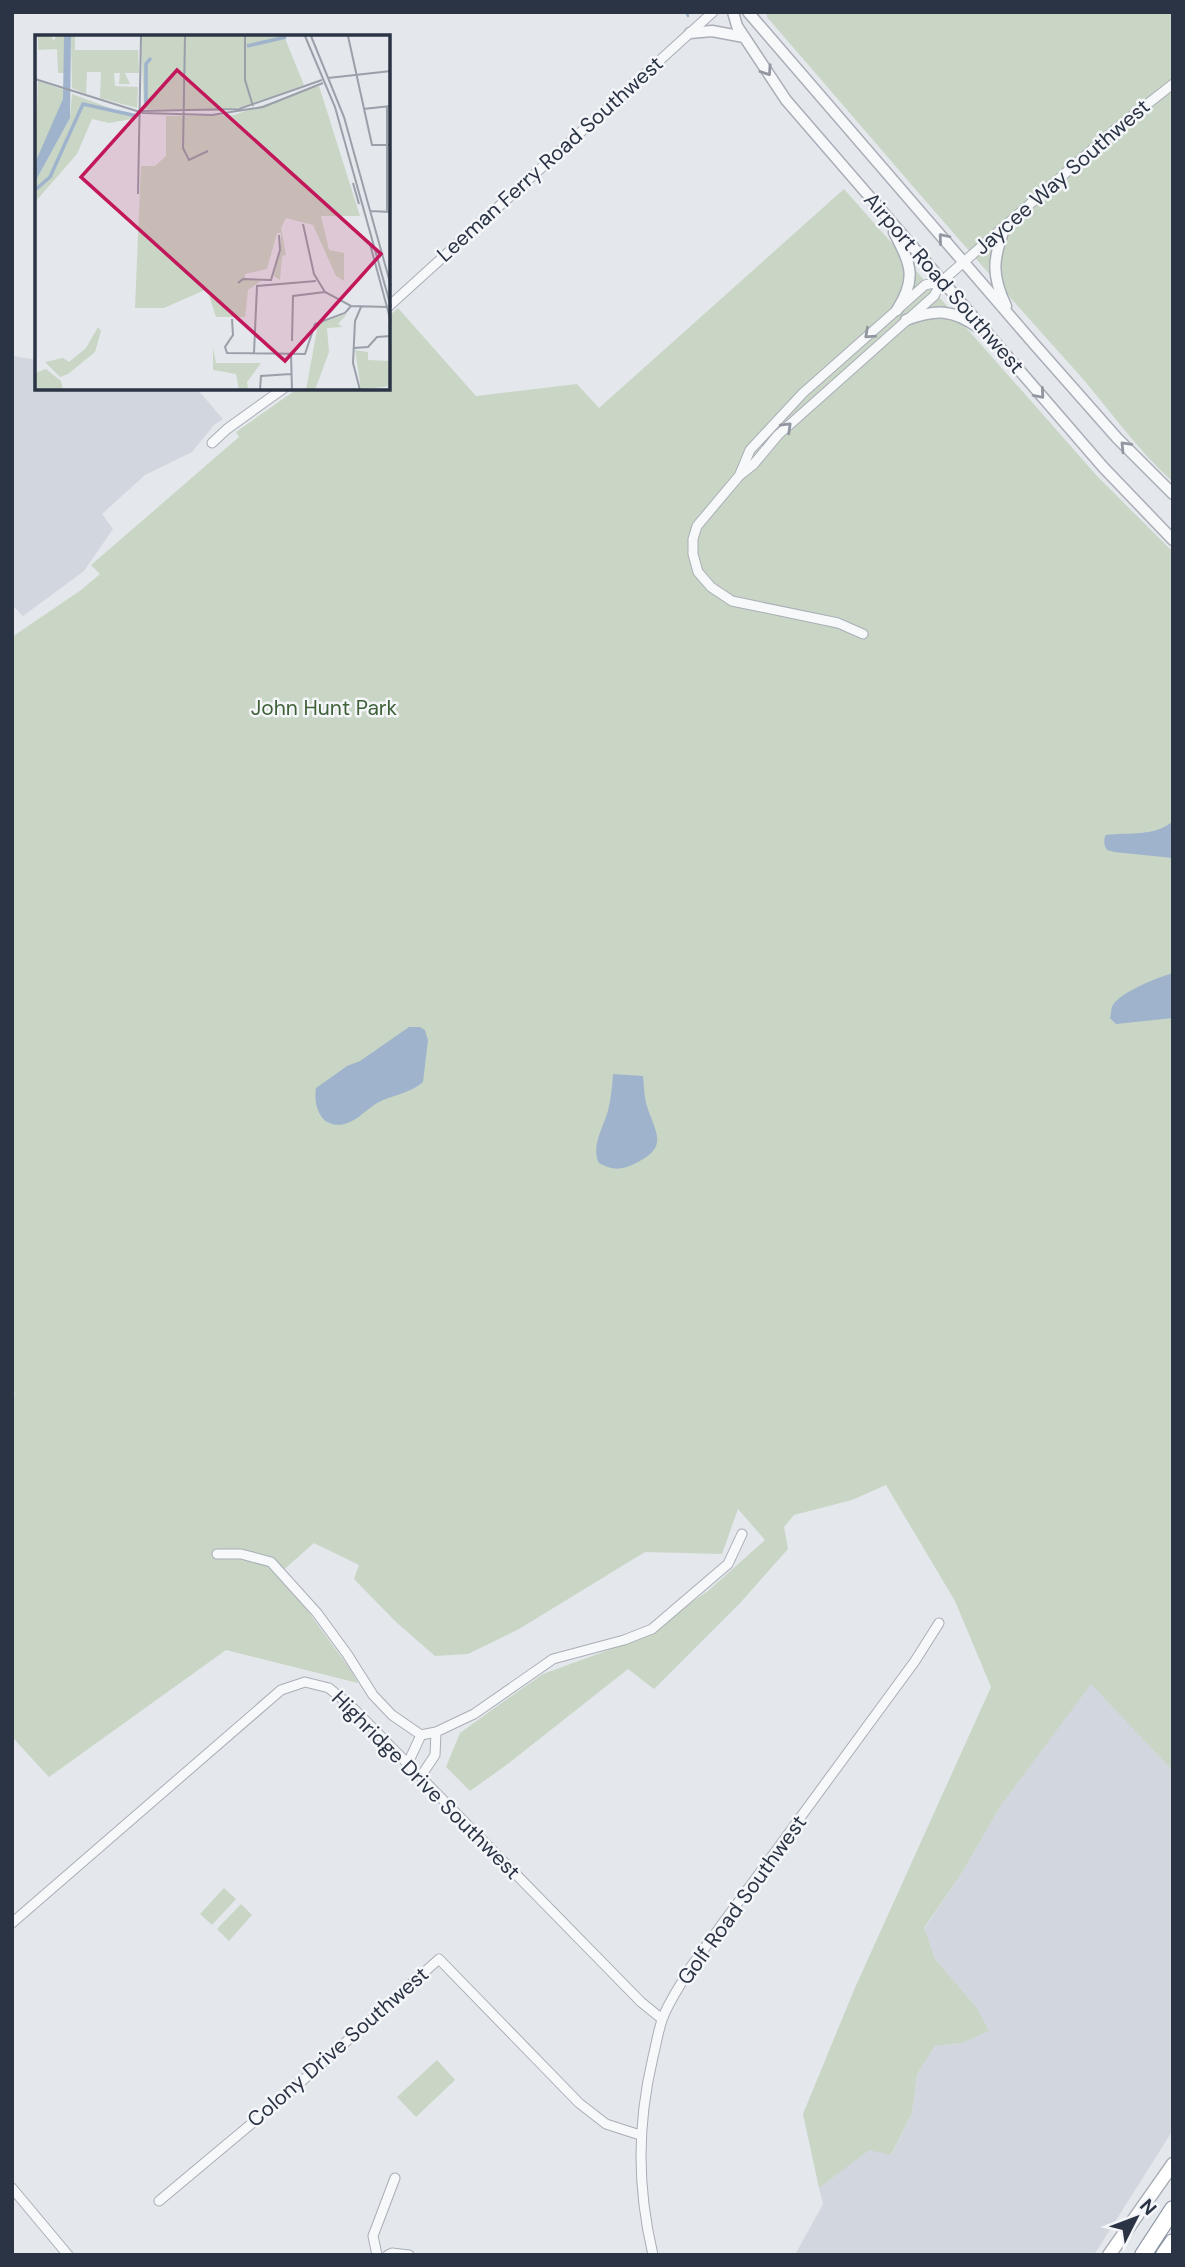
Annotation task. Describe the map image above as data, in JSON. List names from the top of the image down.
{
  "streets": {
    "street": [
      "Leeman Ferry Road Southwest",
      "Jaycee Way Southwest",
      "Airport Road Southwest",
      "Highridge Drive Southwest",
      "Golf Road Southwest",
      "Colony Drive Southwest"
    ]
  },
  "crossings": [
    ["Jaycee Way Southwest", "Airport Road Southwest"],
    ["Highridge Drive Southwest", "Golf Road Southwest"],
    ["Golf Road Southwest", "Colony Drive Southwest"]
  ],
  "parks": ["John Hunt Park"],
  "north": "top right"
}
